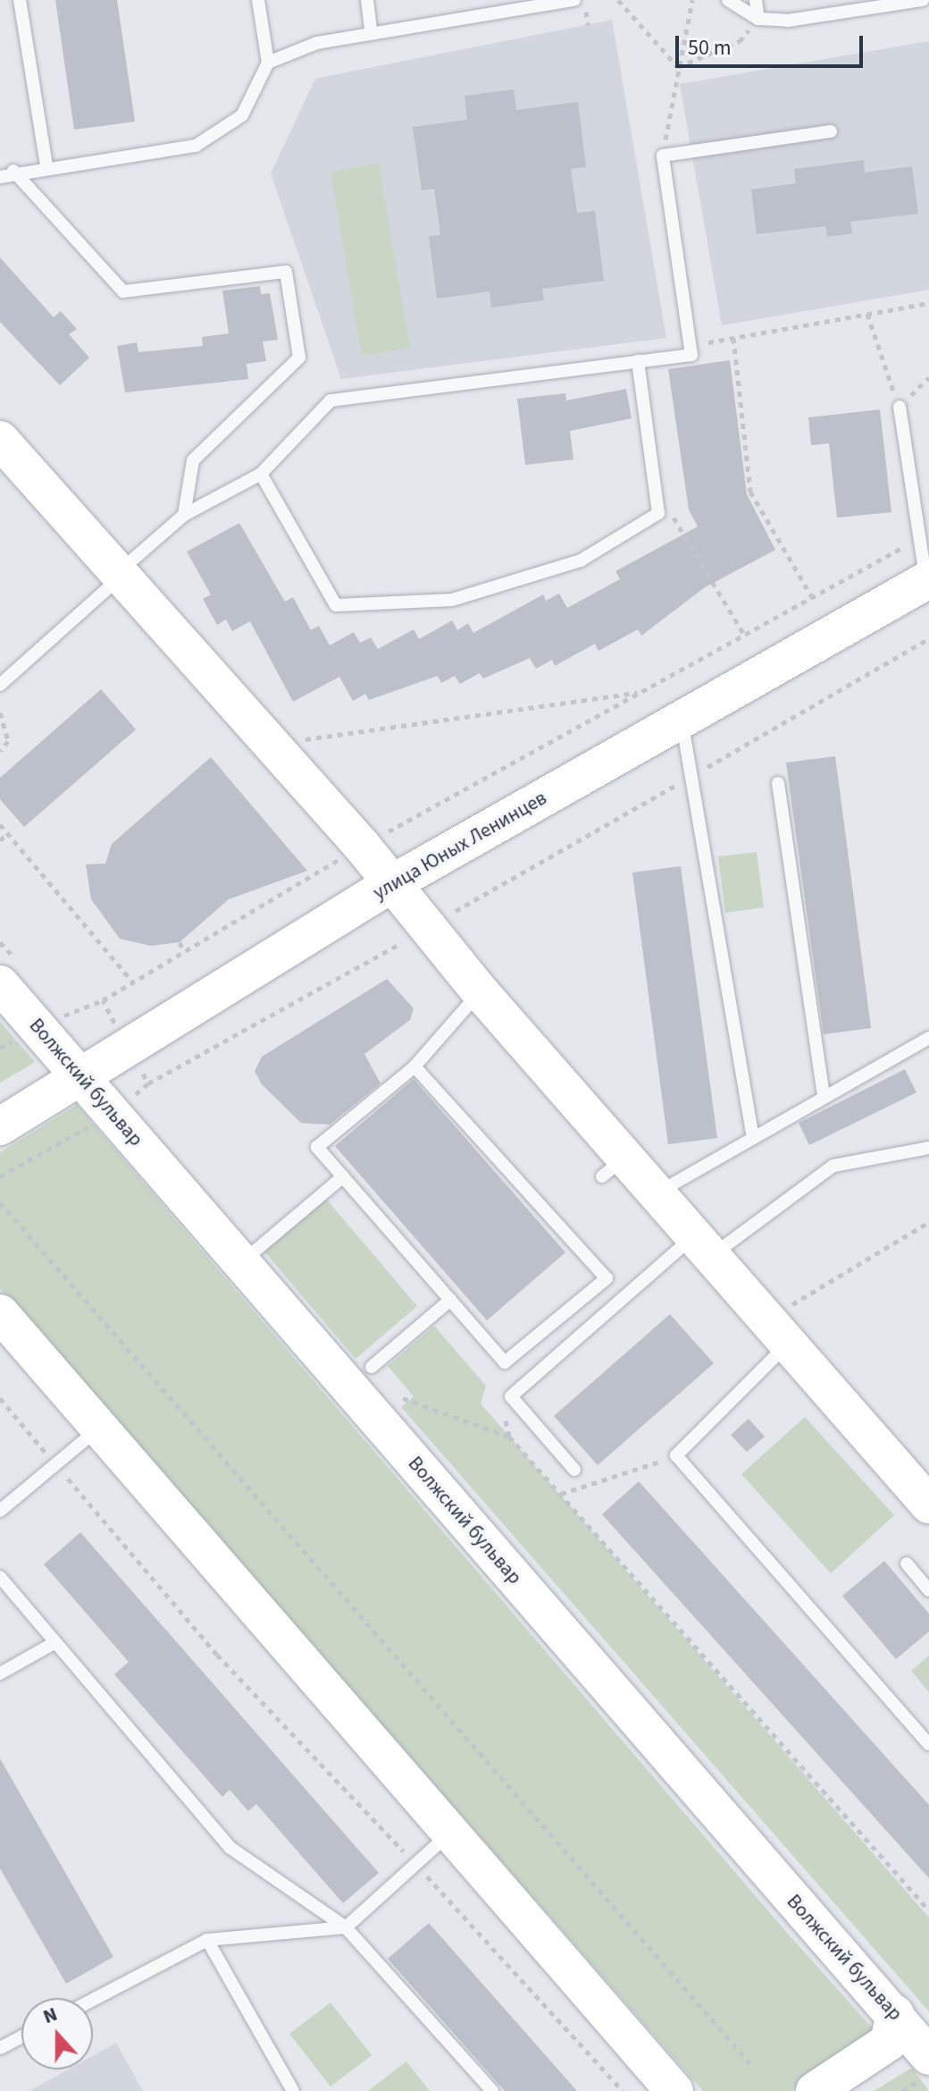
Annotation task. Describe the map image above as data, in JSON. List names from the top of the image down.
{
  "streets": {
    "main road": ["улица Юных Ленинцев", "Волжский бульвар"]
  },
  "crossings": [
    ["улица Юных Ленинцев", "Волжский бульвар"]
  ],
  "scale_bar": "50 m",
  "north": "top"
}
